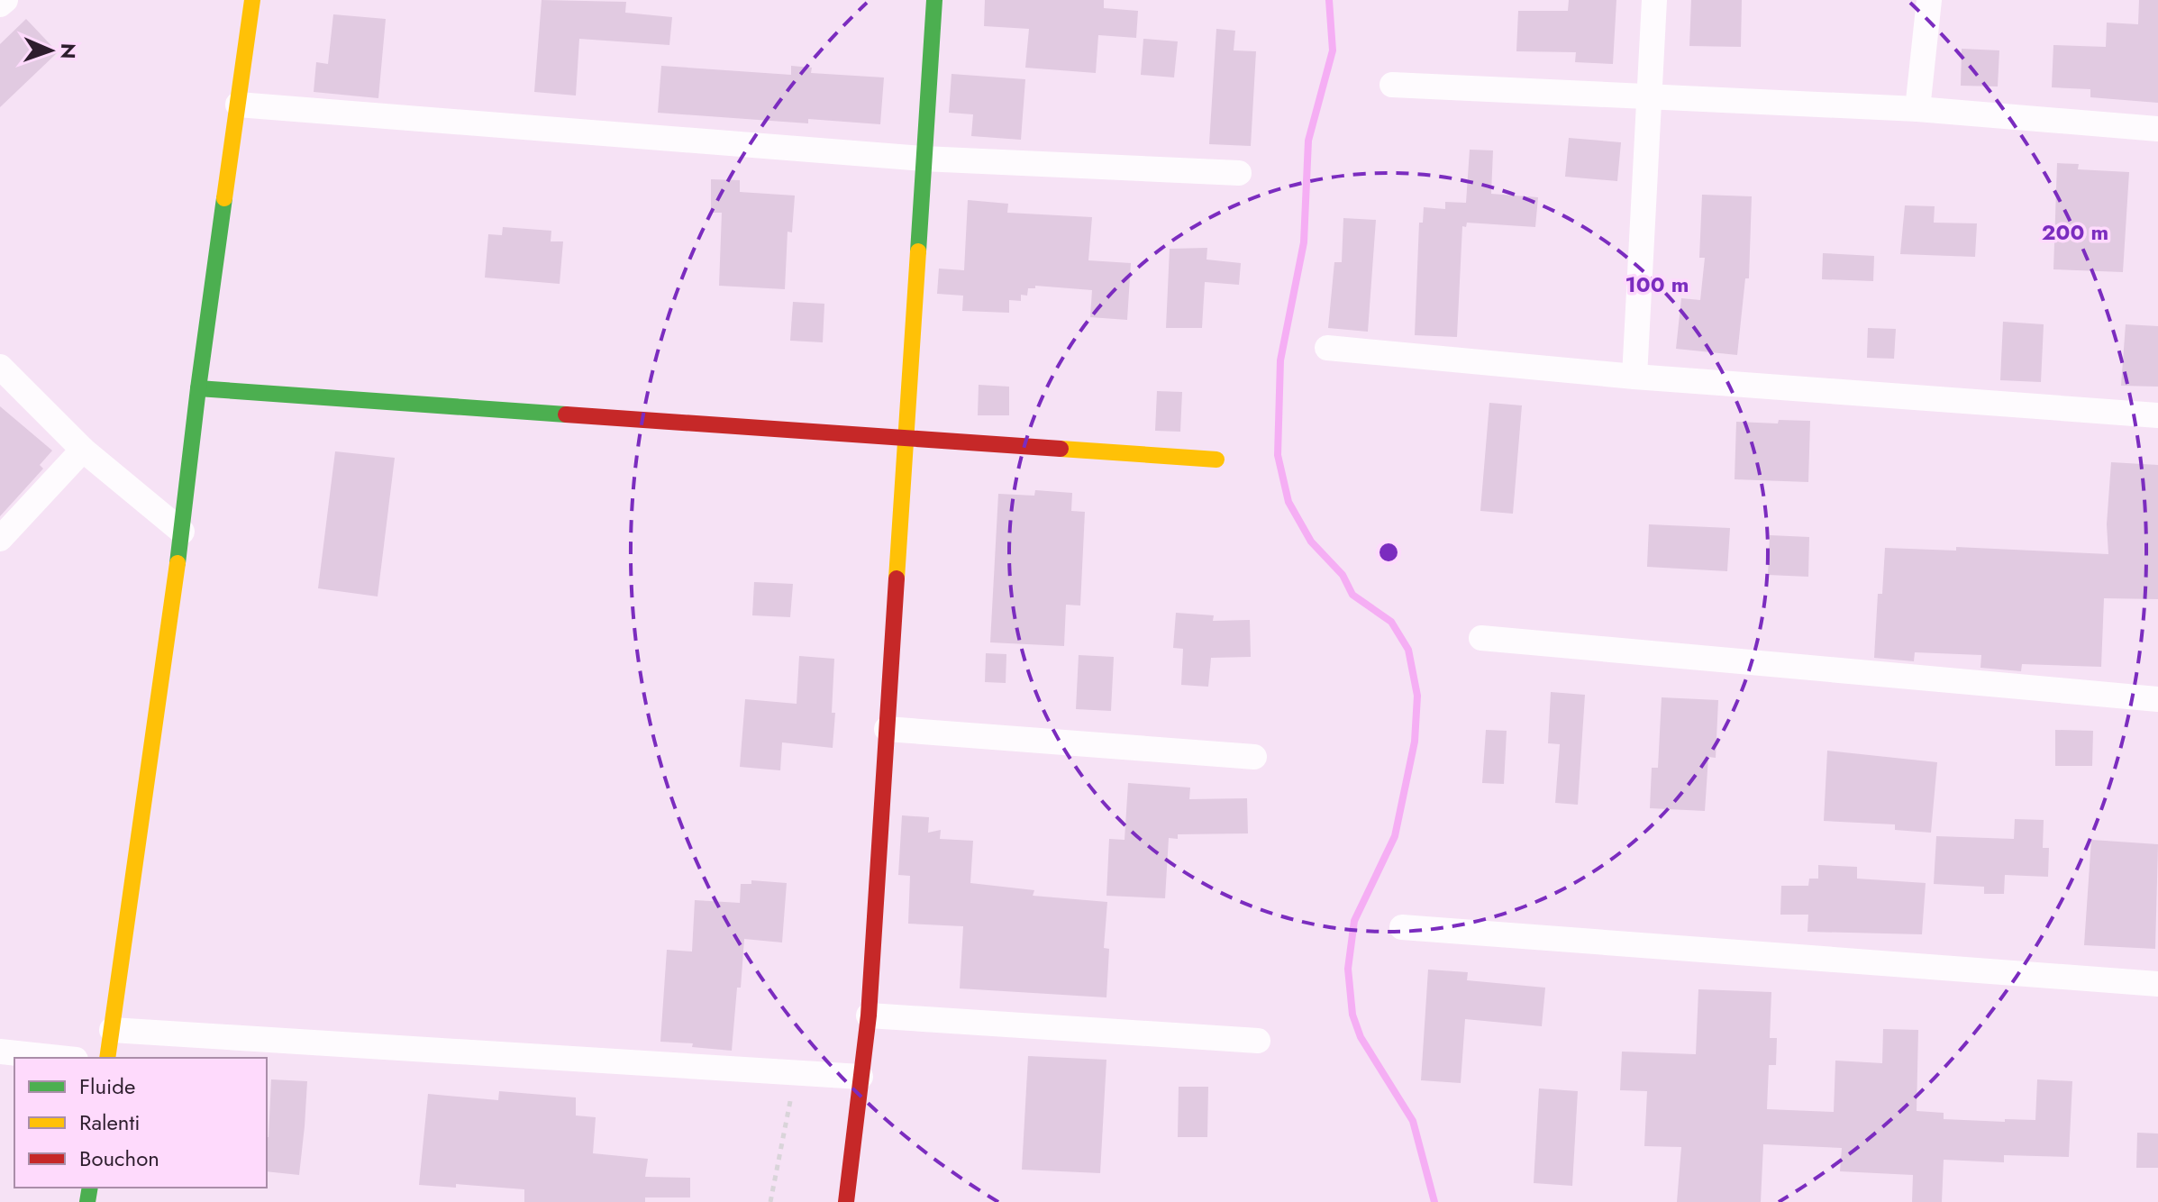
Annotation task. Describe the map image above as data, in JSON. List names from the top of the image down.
{
  "legend": ["Fluide", "Ralenti", "Bouchon"],
  "north": "right",
  "rings": ["200 m", "100 m"]
}
